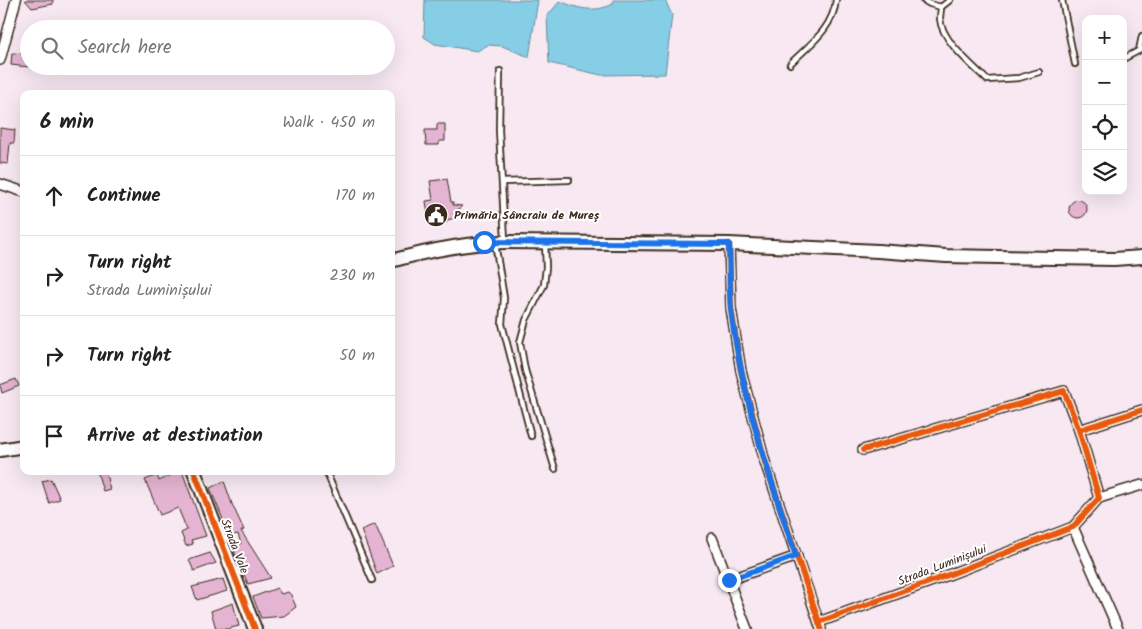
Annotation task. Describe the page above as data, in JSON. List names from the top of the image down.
{
  "streets": {
    "main road": ["Strada Vale"],
    "street": ["Strada Luminișului"]
  },
  "places": {
    "public building": ["Primăria Sâncraiu de Mureș"]
  },
  "page": {
    "map_buttons": ["+", "−"],
    "search": "Search here",
    "heading": ["6 min", "Walk · 450 m"],
    "list": [
      ["Continue", "170 m"],
      ["Turn right", "Strada Luminișului", "230 m"],
      ["Turn right", "50 m"],
      "Arrive at destination"
    ]
  }
}
